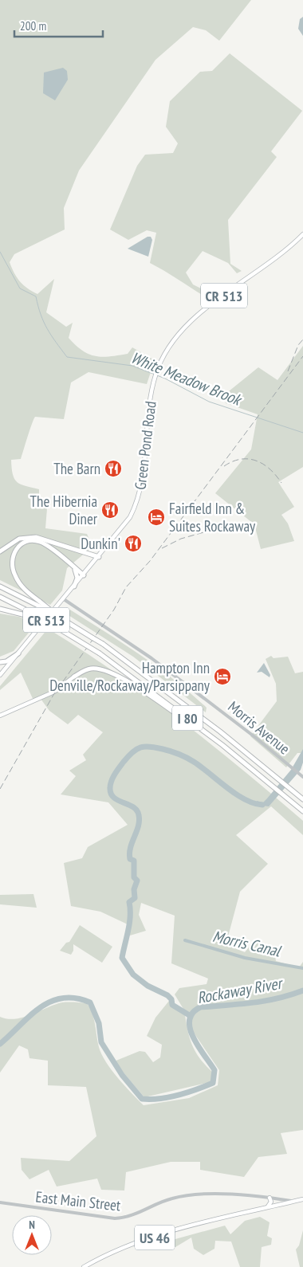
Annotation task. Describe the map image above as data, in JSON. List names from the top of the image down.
{
  "streets": {
    "highway": ["I 80"],
    "main road": ["CR 513", "Green Pond Road", "US 46"],
    "street": ["Morris Avenue", "East Main Street"]
  },
  "crossings": [
    ["Green Pond Road", "Morris Avenue"],
    ["East Main Street", "US 46"]
  ],
  "water": ["White Meadow Brook", "Morris Canal", "Rockaway River"],
  "places": {
    "restaurant": ["The Barn", "The Hibernia Diner", "Dunkin'"],
    "hotel": ["Fairfield Inn & Suites Rockaway", "Hampton Inn Denville/Rockaway/Parsippany"]
  },
  "scale_bar": "200 m",
  "north": "top"
}
